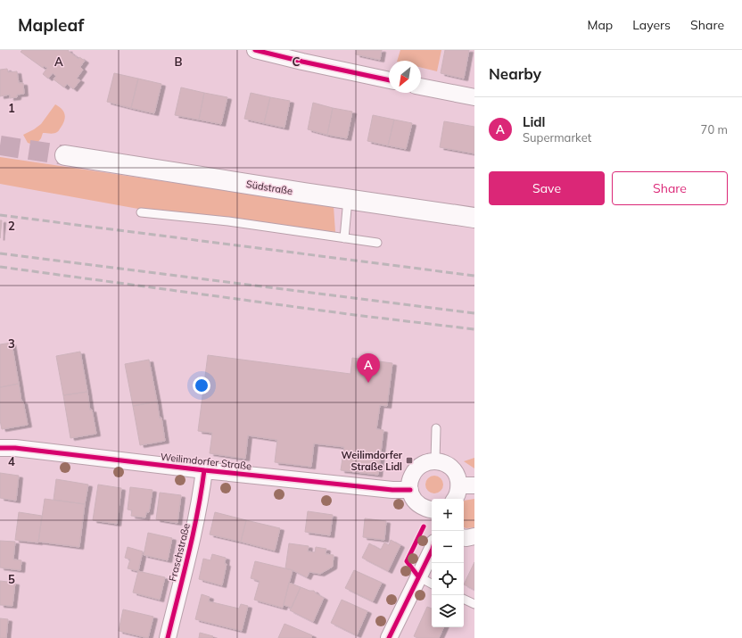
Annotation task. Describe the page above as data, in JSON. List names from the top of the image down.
{
  "streets": {
    "main road": ["Südstraße"],
    "street": ["Weilimdorfer Straße", "Fraschstraße"]
  },
  "crossings": [
    ["Weilimdorfer Straße", "Fraschstraße"]
  ],
  "places": {
    "transit": ["Weilimdorfer Straße Lidl"]
  },
  "north": "bottom left",
  "page": {
    "header": "Mapleaf",
    "nav": ["Map", "Layers", "Share"],
    "heading": "Nearby",
    "list": [
      {
        "mark": "A",
        "name": "Lidl",
        "note": "Supermarket",
        "value": "70 m"
      }
    ],
    "buttons": ["Save", "Share"],
    "pins": "A",
    "map_buttons": ["+", "−"]
  },
  "grid": {
    "columns": ["A", "B", "C"],
    "rows": [
      "1",
      "2",
      "3",
      "4",
      "5"
    ]
  }
}
